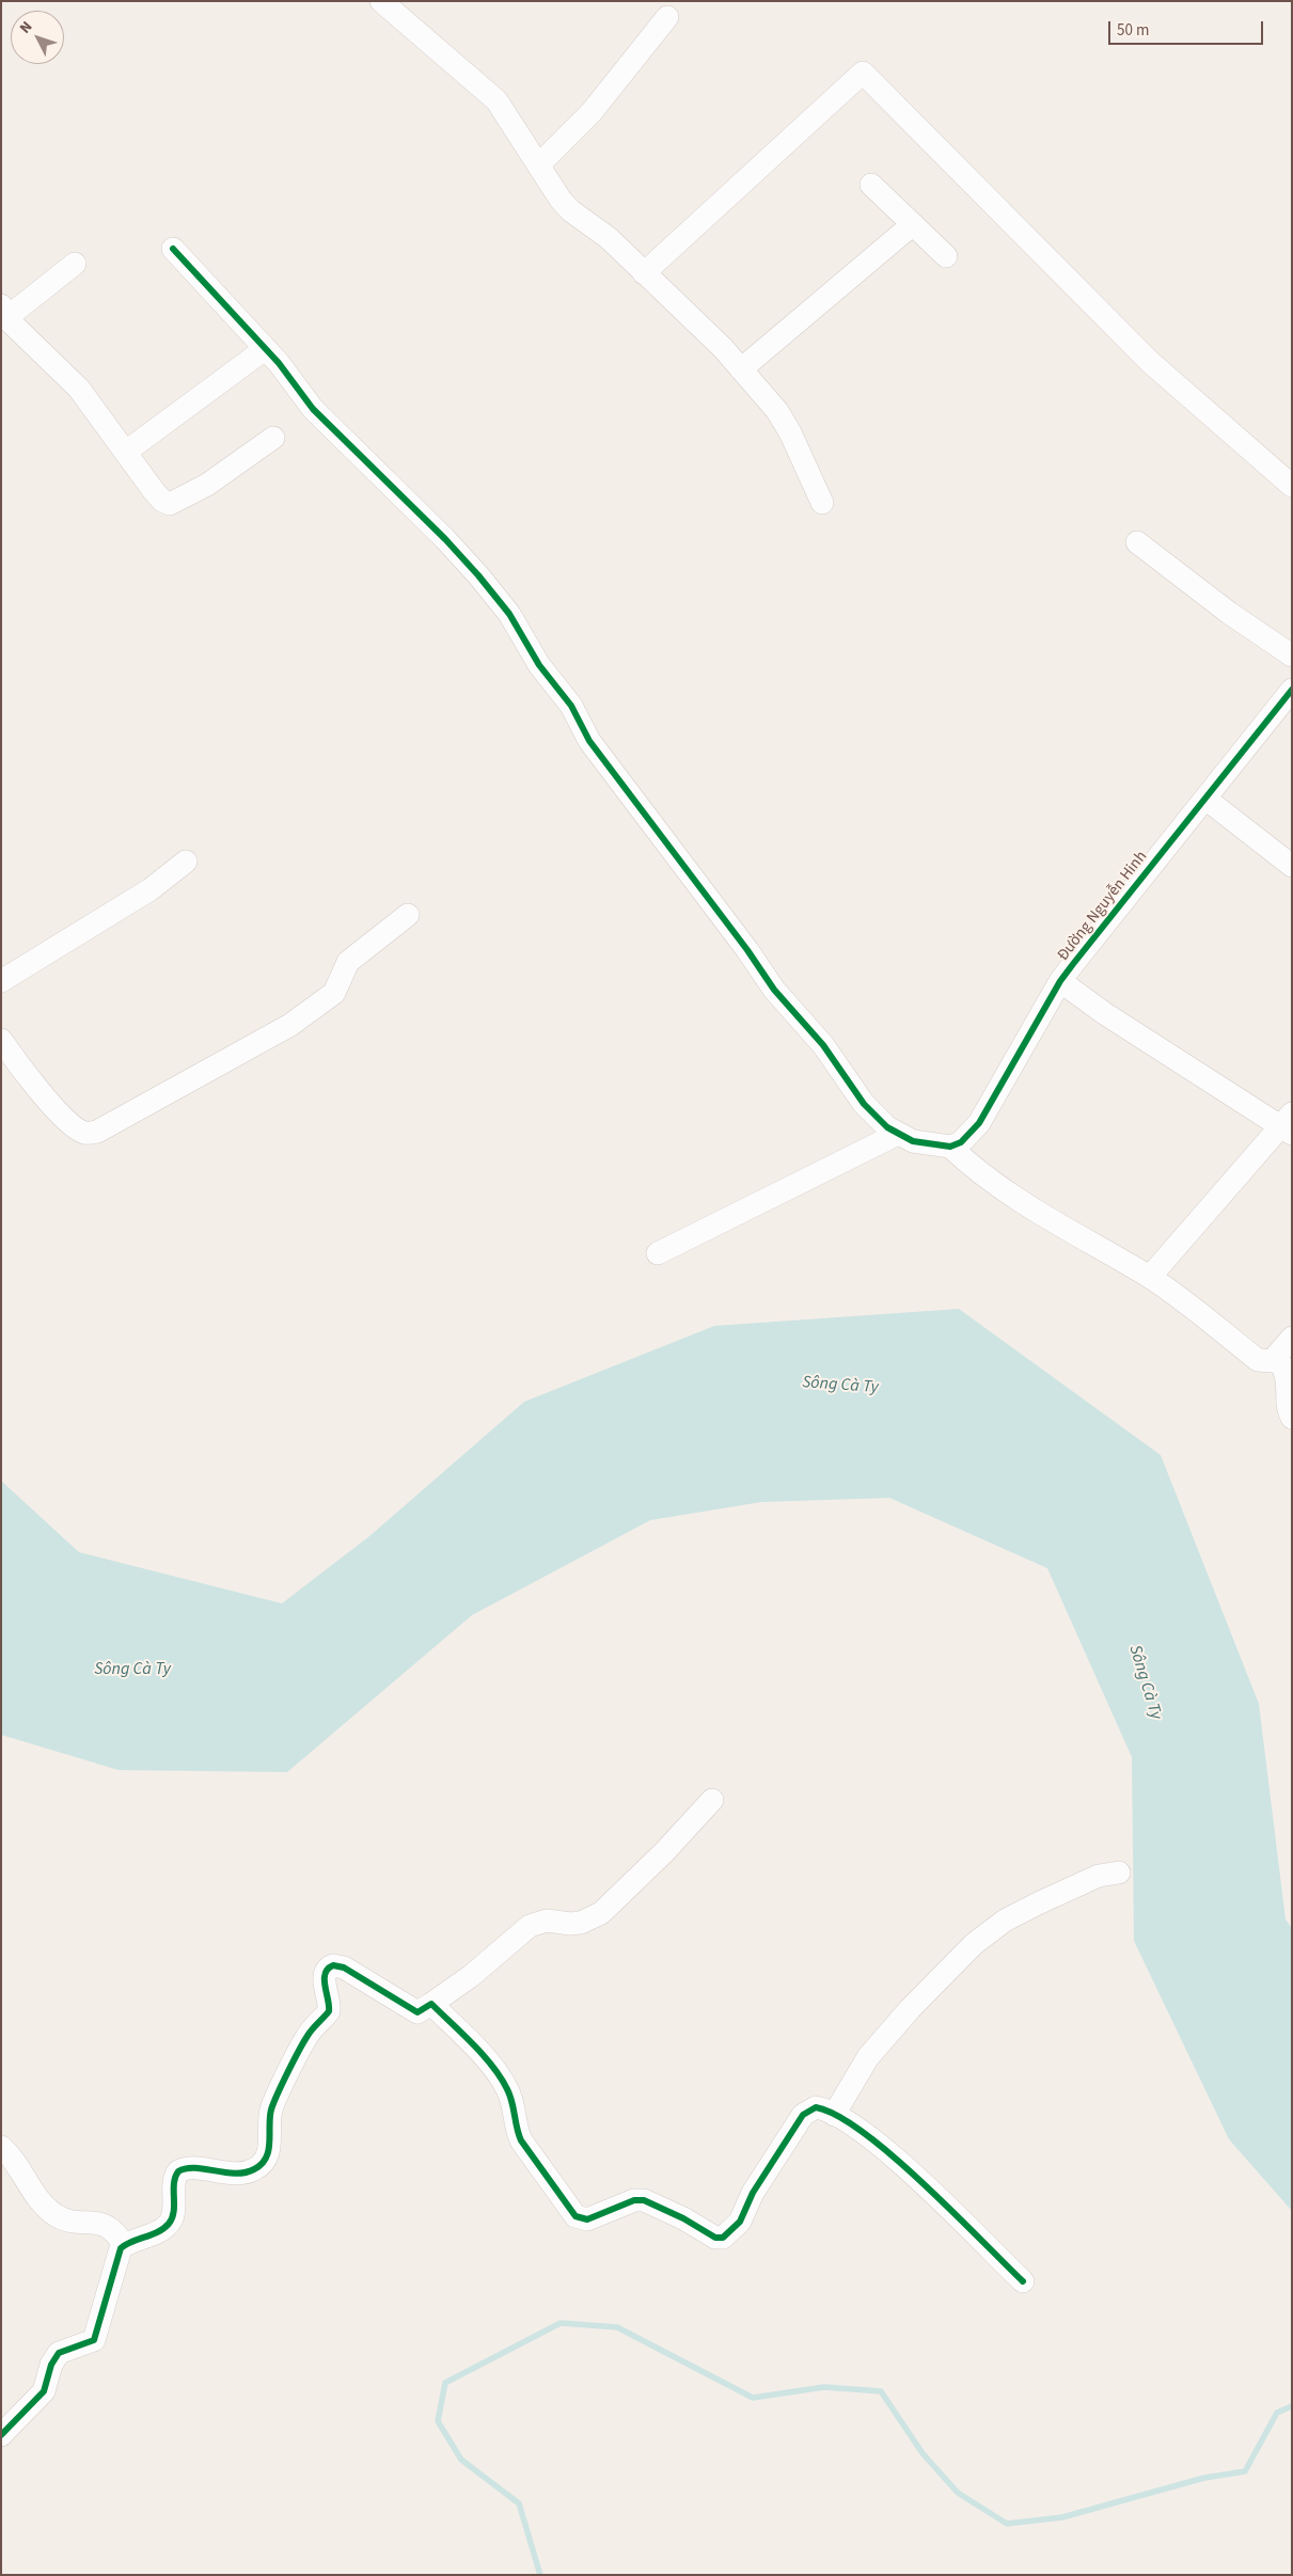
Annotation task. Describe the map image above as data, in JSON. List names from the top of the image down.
{
  "streets": {
    "street": ["Đường Nguyễn Hinh"]
  },
  "water": ["Sông Cà Ty"],
  "scale_bar": "50 m",
  "north": "top left"
}
